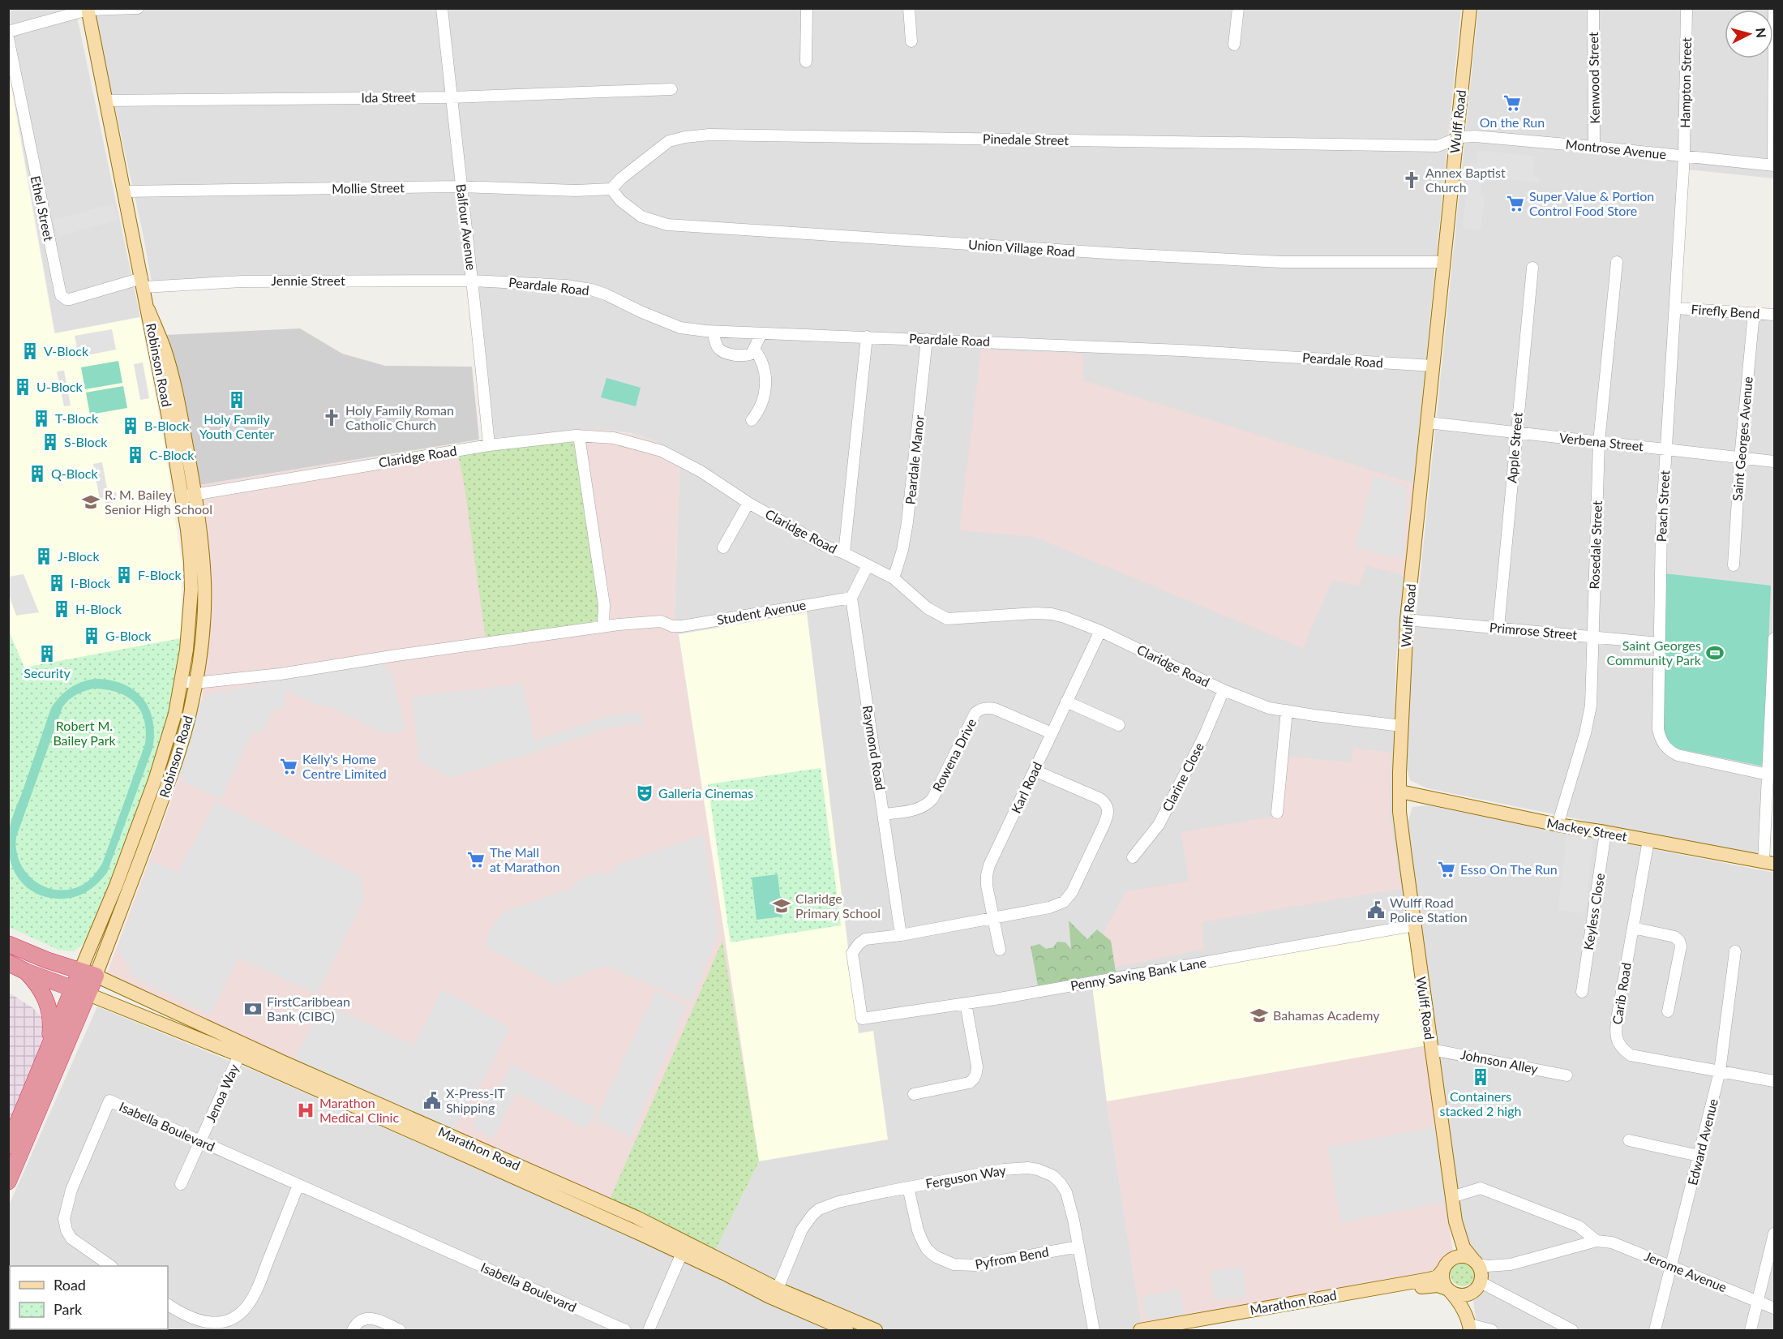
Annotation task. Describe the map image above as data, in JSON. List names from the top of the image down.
{
  "streets": {
    "highway": ["Robinson Road"],
    "main road": ["Wulff Road", "Mackey Street", "Marathon Road"],
    "street": [
      "Kenwood Street",
      "Hampton Street",
      "Ida Street",
      "Pinedale Street",
      "Montrose Avenue",
      "Mollie Street",
      "Ethel Street",
      "Balfour Avenue",
      "Union Village Road",
      "Jennie Street",
      "Peardale Road",
      "Firefly Bend",
      "Saint Georges Avenue",
      "Verbena Street",
      "Apple Street",
      "Claridge Road",
      "Peardale Manor",
      "Peach Street",
      "Rosedale Street",
      "Student Avenue",
      "Primrose Street",
      "Raymond Road",
      "Rowena Drive",
      "Clarine Close",
      "Karl Road",
      "Keyless Close",
      "Penny Saving Bank Lane",
      "Carib Road",
      "Johnson Alley",
      "Jenoa Way",
      "Isabella Boulevard",
      "Edward Avenue",
      "Ferguson Way",
      "Pyfrom Bend",
      "Jerome Avenue"
    ]
  },
  "crossings": [
    ["Kenwood Street", "Montrose Avenue"],
    ["Hampton Street", "Montrose Avenue"],
    ["Hampton Street", "Peach Street"],
    ["Ida Street", "Balfour Avenue"],
    ["Ida Street", "Robinson Road"],
    ["Wulff Road", "Pinedale Street"],
    ["Wulff Road", "Montrose Avenue"],
    ["Wulff Road", "Union Village Road"],
    ["Wulff Road", "Peardale Road"],
    ["Wulff Road", "Verbena Street"],
    ["Wulff Road", "Claridge Road"],
    ["Wulff Road", "Primrose Street"],
    ["Wulff Road", "Mackey Street"],
    ["Wulff Road", "Penny Saving Bank Lane"],
    ["Wulff Road", "Johnson Alley"],
    ["Wulff Road", "Marathon Road"],
    ["Wulff Road", "Jerome Avenue"],
    ["Pinedale Street", "Montrose Avenue"],
    ["Pinedale Street", "Mollie Street"],
    ["Pinedale Street", "Union Village Road"],
    ["Montrose Avenue", "Peach Street"],
    ["Mollie Street", "Balfour Avenue"],
    ["Mollie Street", "Union Village Road"],
    ["Mollie Street", "Robinson Road"],
    ["Ethel Street", "Jennie Street"],
    ["Ethel Street", "Robinson Road"],
    ["Balfour Avenue", "Jennie Street"],
    ["Balfour Avenue", "Peardale Road"],
    ["Balfour Avenue", "Claridge Road"],
    ["Jennie Street", "Peardale Road"],
    ["Jennie Street", "Robinson Road"],
    ["Peardale Road", "Peardale Manor"],
    ["Firefly Bend", "Saint Georges Avenue"],
    ["Firefly Bend", "Peach Street"],
    ["Robinson Road", "Claridge Road"],
    ["Robinson Road", "Student Avenue"],
    ["Robinson Road", "Marathon Road"],
    ["Saint Georges Avenue", "Verbena Street"],
    ["Verbena Street", "Apple Street"],
    ["Verbena Street", "Peach Street"],
    ["Verbena Street", "Rosedale Street"],
    ["Apple Street", "Primrose Street"],
    ["Claridge Road", "Peardale Manor"],
    ["Claridge Road", "Clarine Close"],
    ["Claridge Road", "Karl Road"],
    ["Peach Street", "Primrose Street"],
    ["Rosedale Street", "Primrose Street"],
    ["Rosedale Street", "Mackey Street"],
    ["Student Avenue", "Raymond Road"],
    ["Raymond Road", "Rowena Drive"],
    ["Raymond Road", "Penny Saving Bank Lane"],
    ["Rowena Drive", "Karl Road"],
    ["Mackey Street", "Keyless Close"],
    ["Mackey Street", "Carib Road"],
    ["Carib Road", "Edward Avenue"],
    ["Jenoa Way", "Isabella Boulevard"],
    ["Jenoa Way", "Marathon Road"],
    ["Edward Avenue", "Jerome Avenue"],
    ["Marathon Road", "Ferguson Way"],
    ["Marathon Road", "Jerome Avenue"],
    ["Ferguson Way", "Pyfrom Bend"]
  ],
  "parks": ["Robert M. Bailey Park"],
  "places": {
    "supermarket": [
      "On the Run",
      "Super Value & Portion Control Food Store",
      "Kelly's Home Centre Limited",
      "The Mall at Marathon",
      "Esso On The Run"
    ],
    "church": ["Annex Baptist Church", "Holy Family Roman Catholic Church"],
    "building": [
      "V-Block",
      "U-Block",
      "Holy Family Youth Center",
      "T-Block",
      "B-Block",
      "S-Block",
      "C-Block",
      "Q-Block",
      "J-Block",
      "F-Block",
      "I-Block",
      "H-Block",
      "G-Block",
      "Security",
      "Containers stacked 2 high"
    ],
    "school or university": ["R. M. Bailey Senior High School", "Claridge Primary School", "Bahamas Academy"],
    "sports": ["Saint Georges Community Park"],
    "theatre": ["Galleria Cinemas"],
    "public building": ["Wulff Road Police Station", "X-Press-IT Shipping"],
    "bank": ["FirstCaribbean Bank (CIBC)"],
    "hospital": ["Marathon Medical Clinic"]
  },
  "legend": ["Road", "Park"],
  "north": "right"
}
